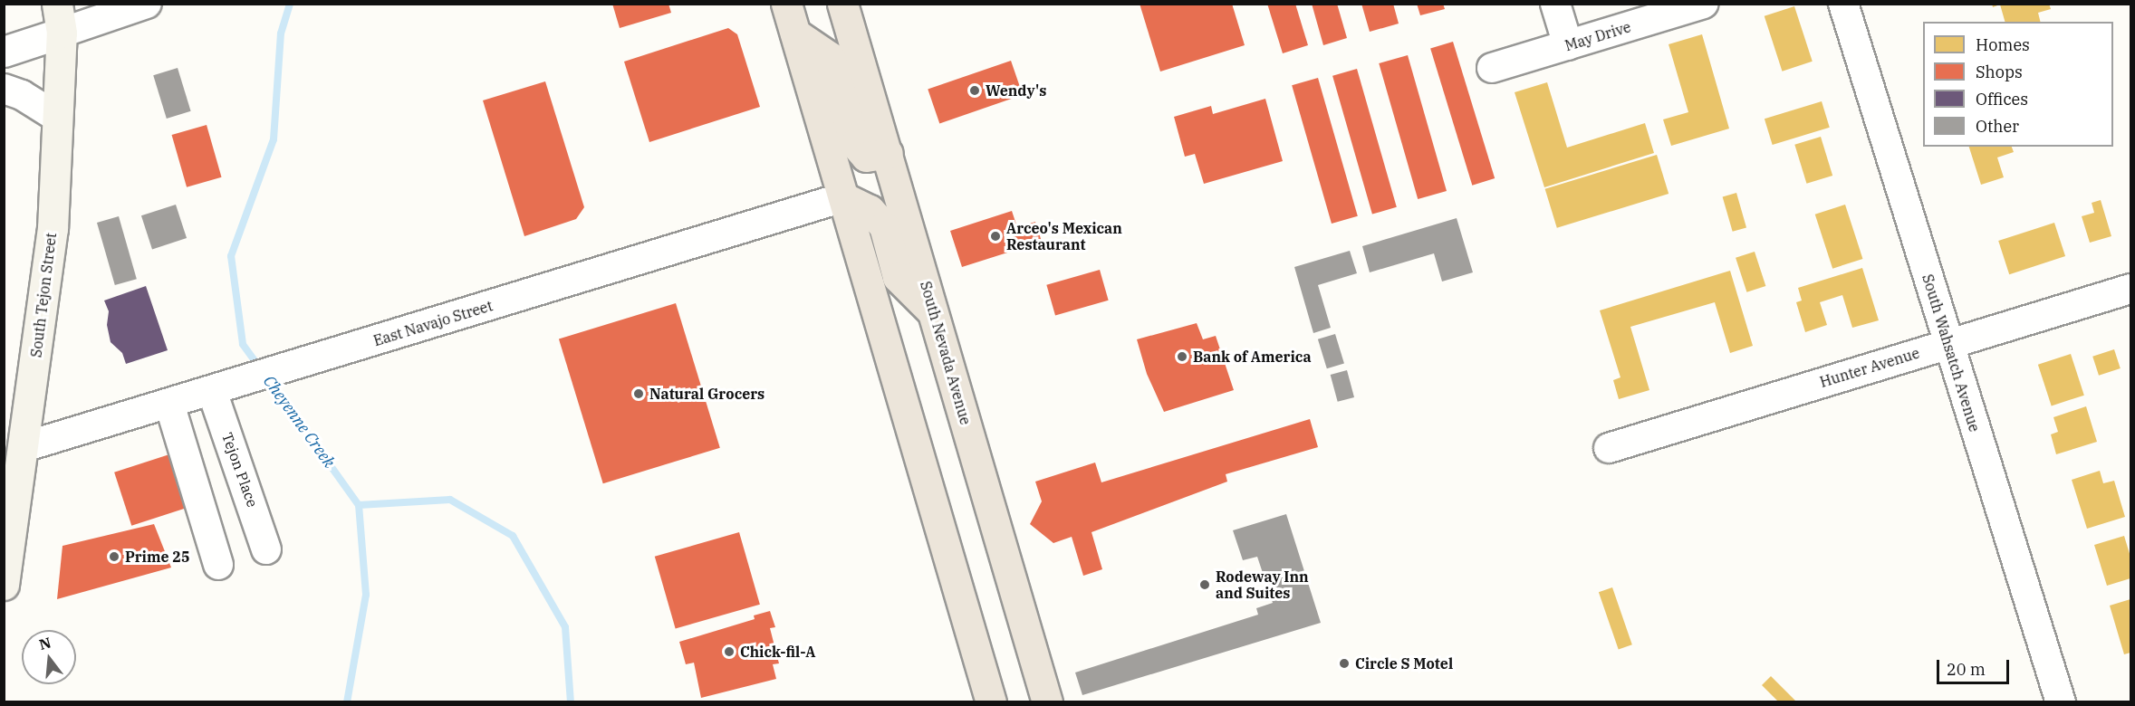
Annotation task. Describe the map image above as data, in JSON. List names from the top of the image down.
{
  "streets": {
    "highway": ["South Nevada Avenue"],
    "main road": ["South Tejon Street"],
    "street": [
      "May Drive",
      "East Navajo Street",
      "South Wahsatch Avenue",
      "Hunter Avenue",
      "Tejon Place"
    ]
  },
  "crossings": [
    ["South Tejon Street", "East Navajo Street"],
    ["East Navajo Street", "Tejon Place"],
    ["South Wahsatch Avenue", "Hunter Avenue"]
  ],
  "water": ["Cheyenne Creek"],
  "places": [
    "Wendy's",
    "Arceo's Mexican Restaurant",
    "Bank of America",
    "Natural Grocers",
    "Prime 25",
    "Rodeway Inn and Suites",
    "Chick-fil-A",
    "Circle S Motel"
  ],
  "legend": [
    "Homes",
    "Shops",
    "Offices",
    "Other"
  ],
  "scale_bar": "20 m",
  "north": "top"
}
